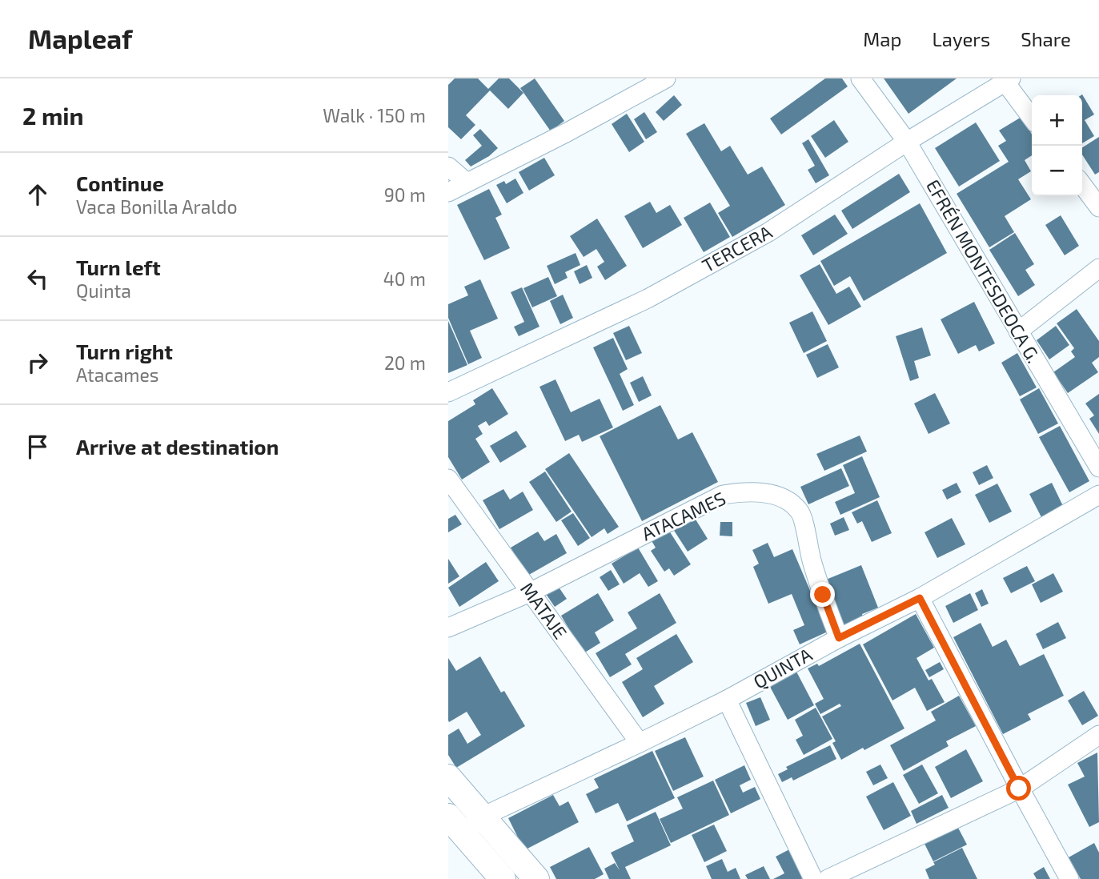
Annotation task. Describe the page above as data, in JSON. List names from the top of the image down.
{
  "streets": {
    "street": [
      "TERCERA",
      "EFRÉN MONTESDEOCA G.",
      "ATACAMES",
      "MATAJE",
      "QUINTA"
    ]
  },
  "crossings": [
    ["TERCERA", "EFRÉN MONTESDEOCA G."],
    ["ATACAMES", "MATAJE"],
    ["ATACAMES", "QUINTA"],
    ["MATAJE", "QUINTA"]
  ],
  "page": {
    "header": "Mapleaf",
    "nav": ["Map", "Layers", "Share"],
    "heading": ["2 min", "Walk · 150 m"],
    "map_buttons": ["+", "−"],
    "list": [
      ["Continue", "Vaca Bonilla Araldo", "90 m"],
      ["Turn left", "Quinta", "40 m"],
      ["Turn right", "Atacames", "20 m"],
      "Arrive at destination"
    ]
  }
}
